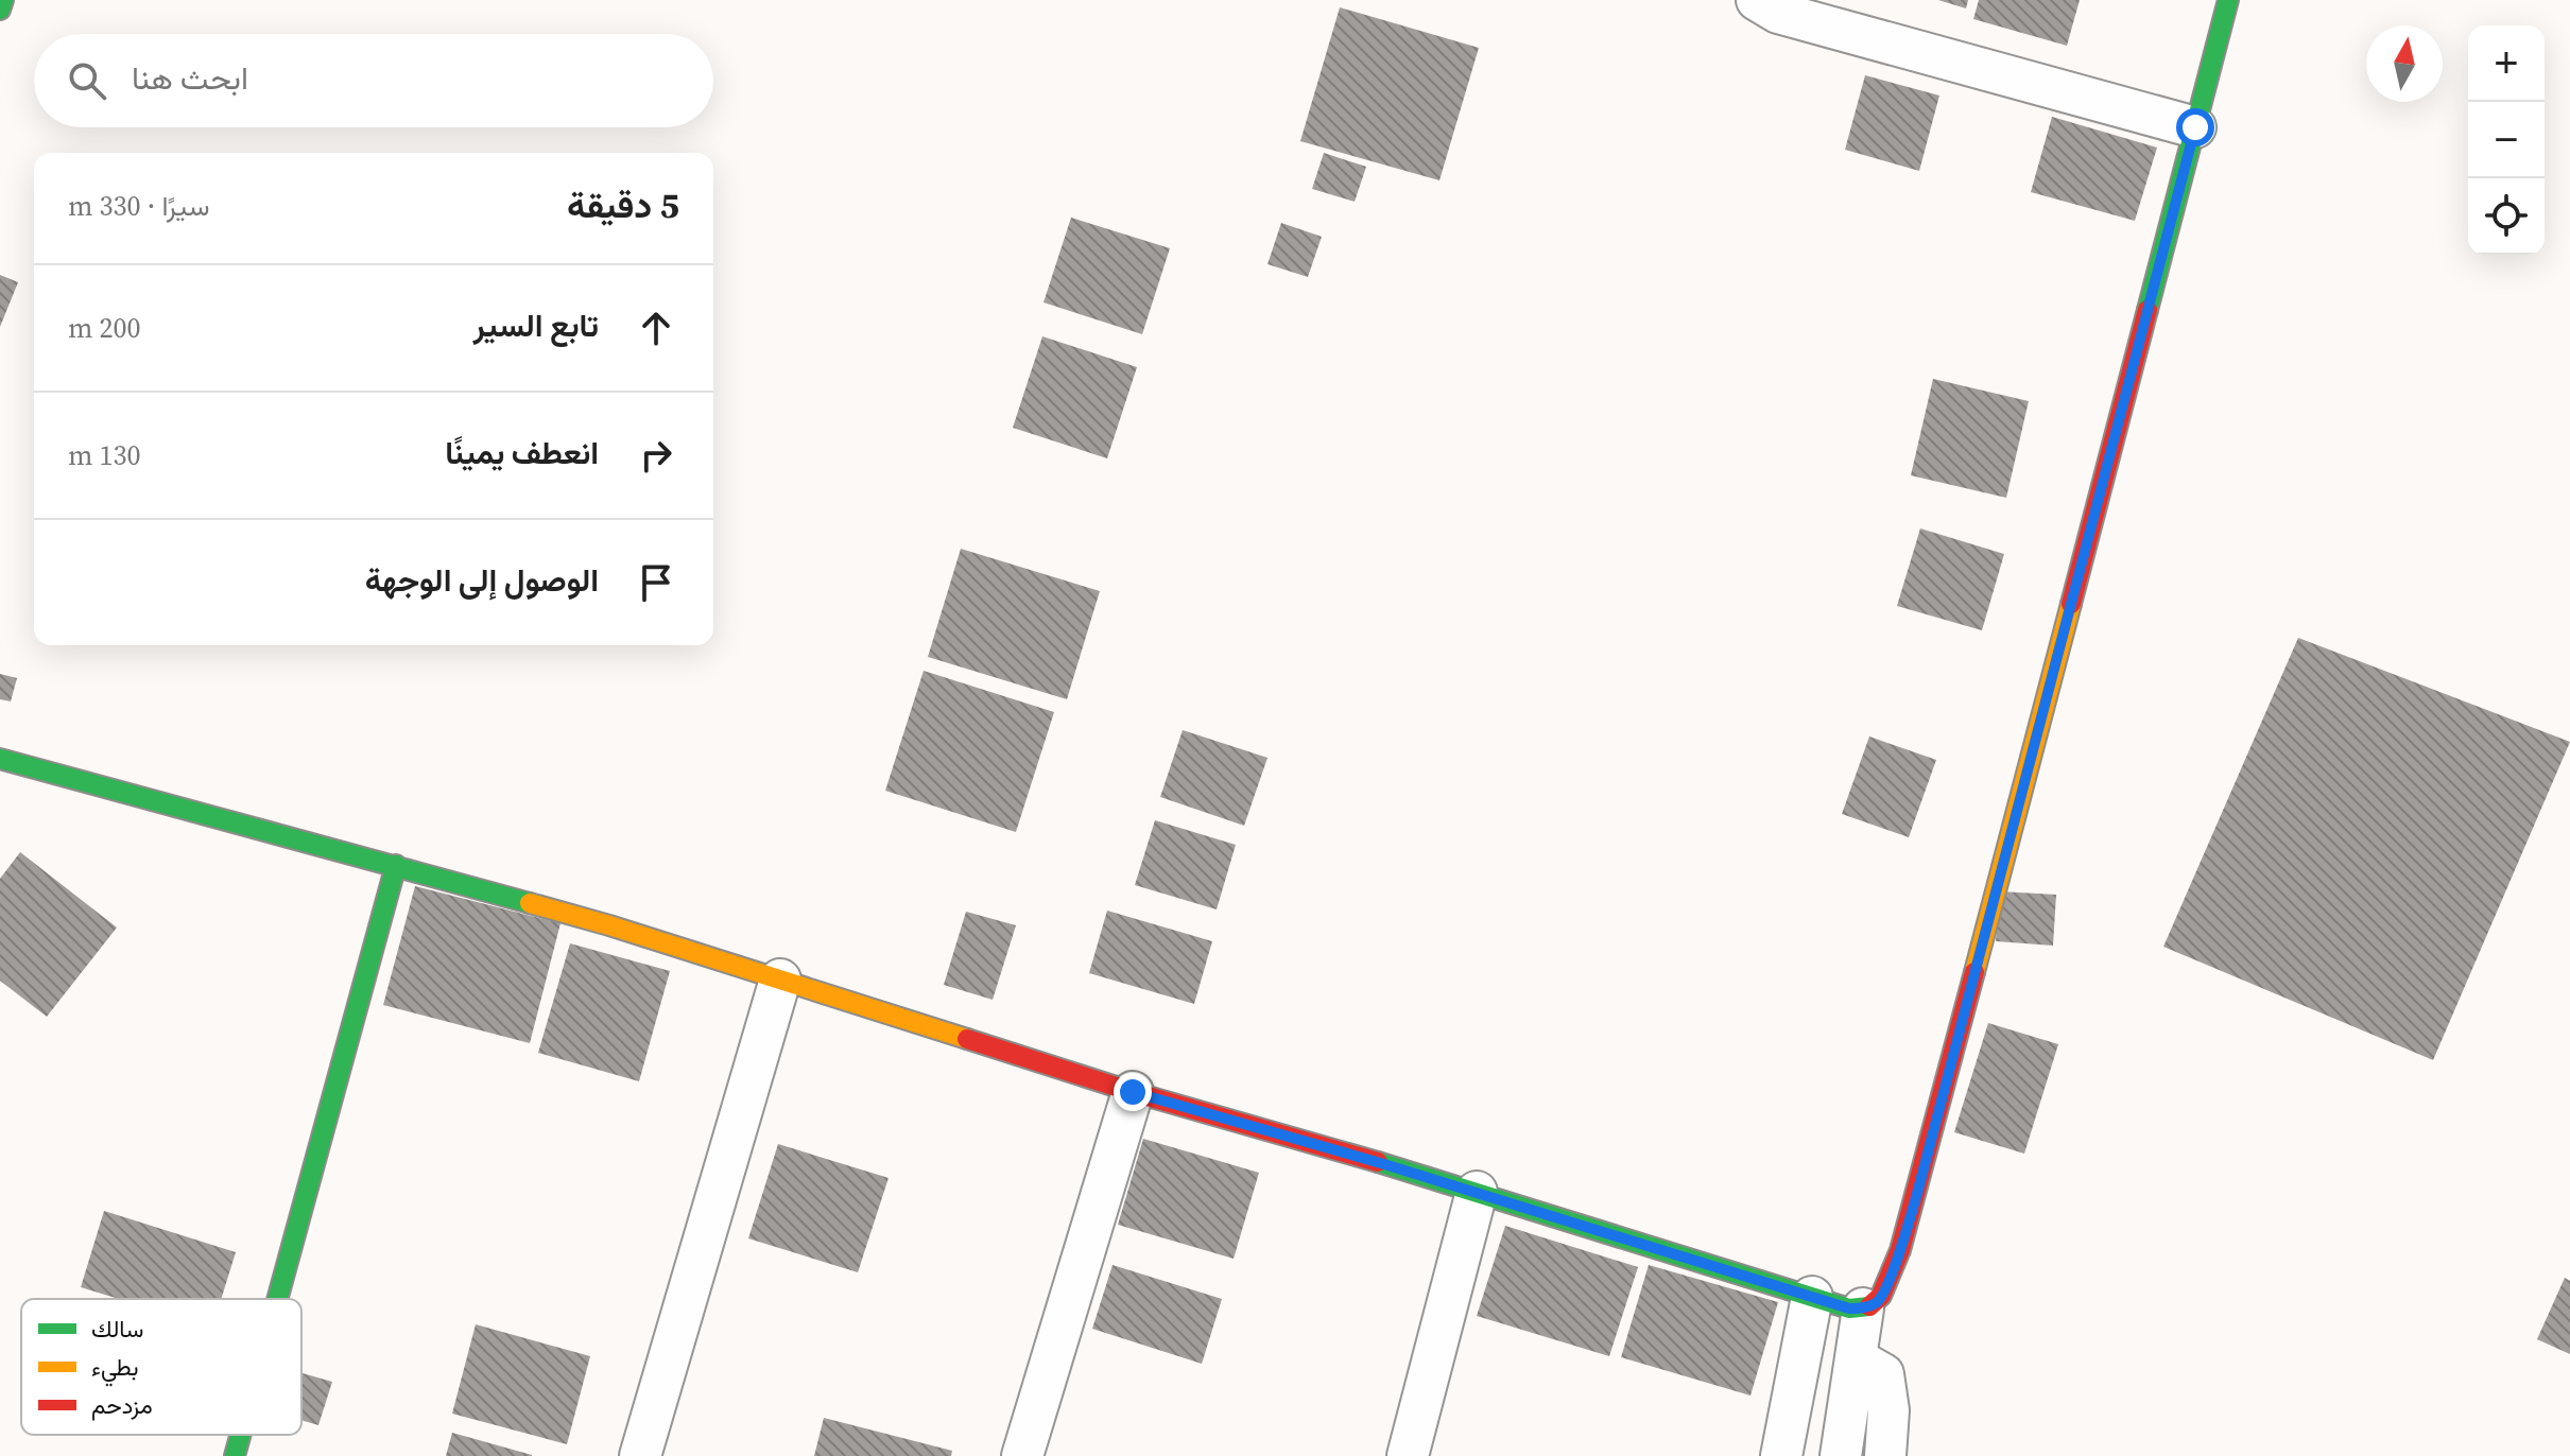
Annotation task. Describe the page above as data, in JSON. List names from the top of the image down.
{
  "legend": ["سالك", "بطيء", "مزدحم"],
  "north": "top",
  "page": {
    "map_buttons": ["+", "−"],
    "search": "ابحث هنا",
    "heading": ["5 دقيقة", "سيرًا · 330 m"],
    "list": [
      ["تابع السير", "200 m"],
      ["انعطف يمينًا", "130 m"],
      "الوصول إلى الوجهة"
    ]
  }
}
